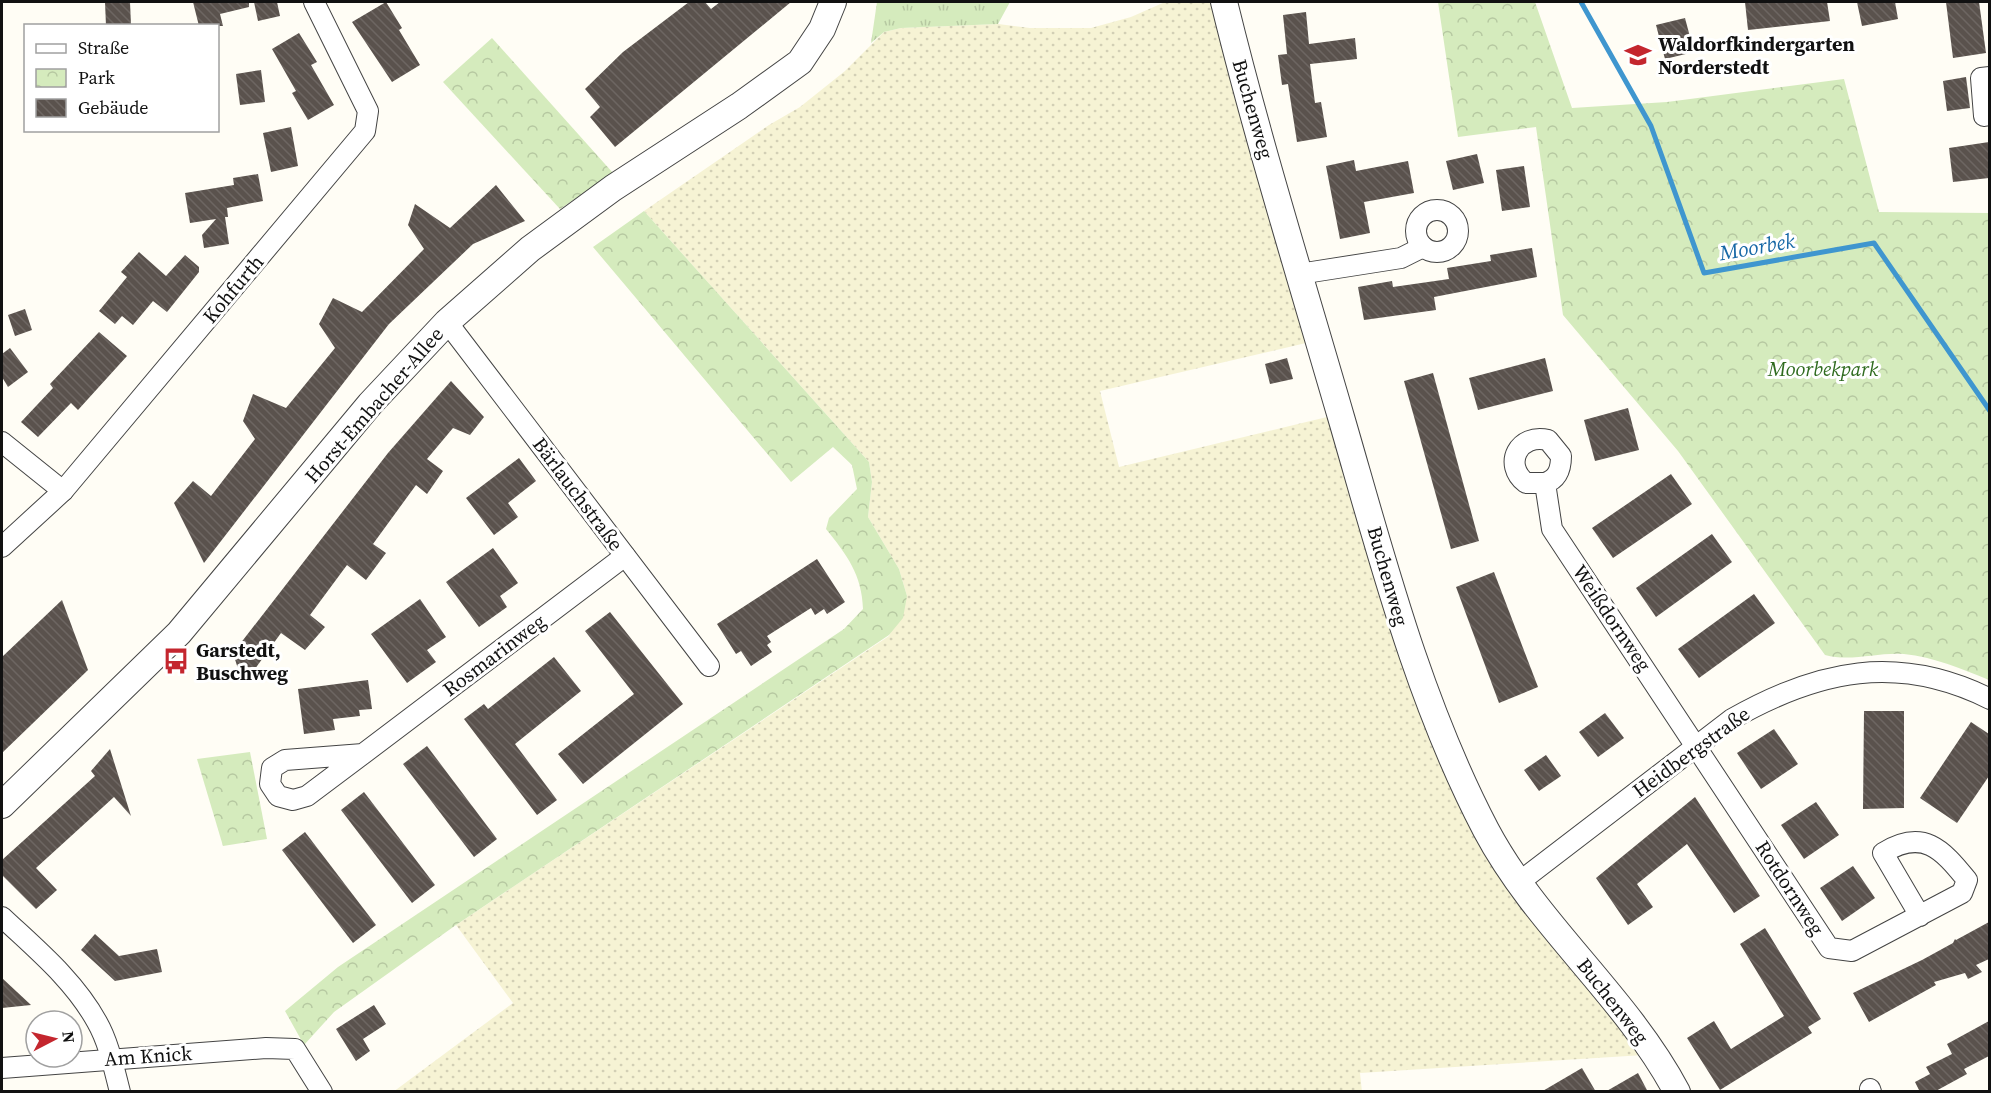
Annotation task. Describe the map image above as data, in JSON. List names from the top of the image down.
{
  "streets": {
    "street": [
      "Buchenweg",
      "Kohfurth",
      "Horst-Embacher-Allee",
      "Bärlauchstraße",
      "Weißdornweg",
      "Rosmarinweg",
      "Heidbergstraße",
      "Rotdornweg",
      "Am Knick"
    ]
  },
  "crossings": [
    ["Buchenweg", "Heidbergstraße"],
    ["Horst-Embacher-Allee", "Bärlauchstraße"],
    ["Bärlauchstraße", "Rosmarinweg"],
    ["Weißdornweg", "Heidbergstraße"],
    ["Weißdornweg", "Rotdornweg"],
    ["Heidbergstraße", "Rotdornweg"]
  ],
  "water": ["Moorbek"],
  "parks": ["Moorbekpark"],
  "places": {
    "school or university": ["Waldorfkindergarten Norderstedt"],
    "bus stop": ["Garstedt, Buschweg"]
  },
  "legend": ["Straße", "Park", "Gebäude"],
  "north": "right"
}
